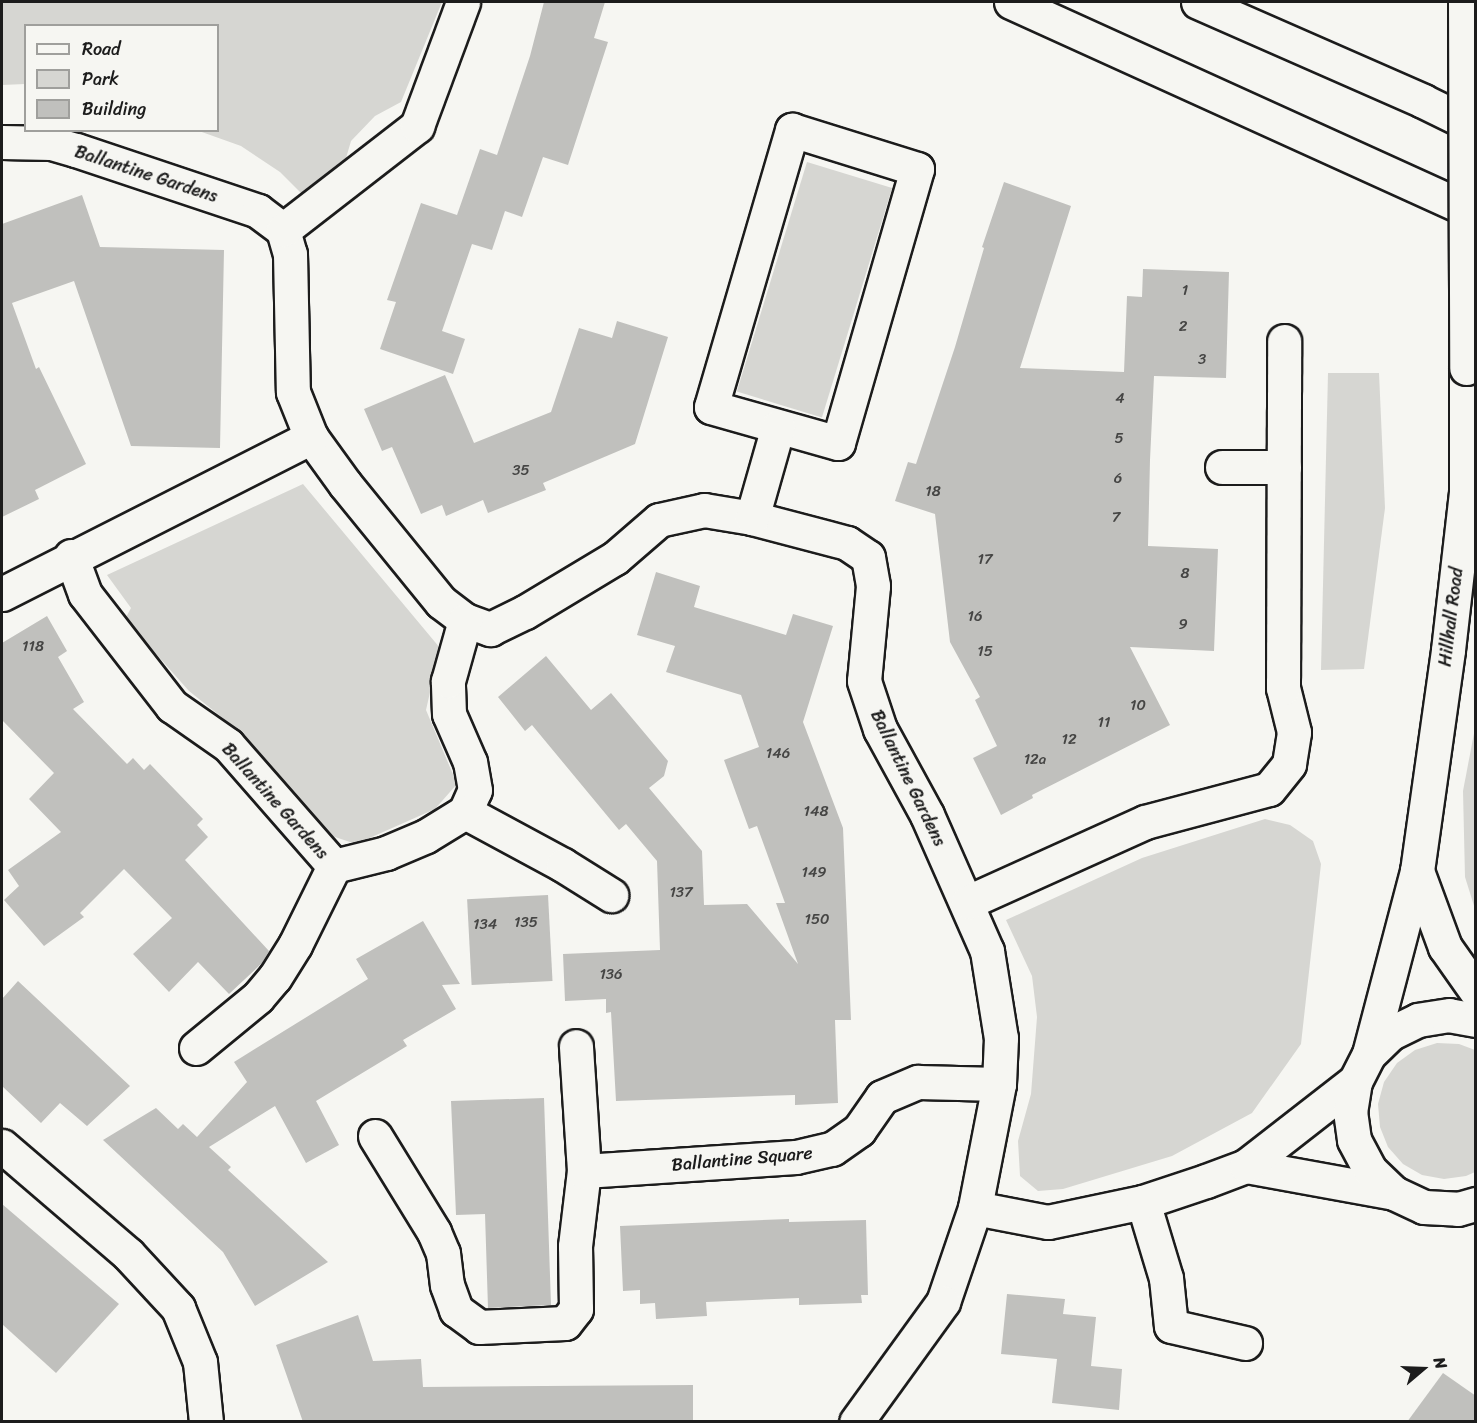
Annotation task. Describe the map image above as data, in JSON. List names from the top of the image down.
{
  "streets": {
    "main road": ["Ballantine Gardens", "Hillhall Road", "Ballantine Square"]
  },
  "crossings": [
    ["Ballantine Gardens", "Ballantine Square"]
  ],
  "house_numbers": [
    "1",
    "2",
    "3",
    "4",
    "5",
    "35",
    "6",
    "18",
    "7",
    "17",
    "8",
    "16",
    "9",
    "118",
    "15",
    "10",
    "11",
    "12",
    "146",
    "12a",
    "148",
    "149",
    "137",
    "150",
    "135",
    "134",
    "136"
  ],
  "legend": ["Road", "Park", "Building"],
  "north": "right"
}
